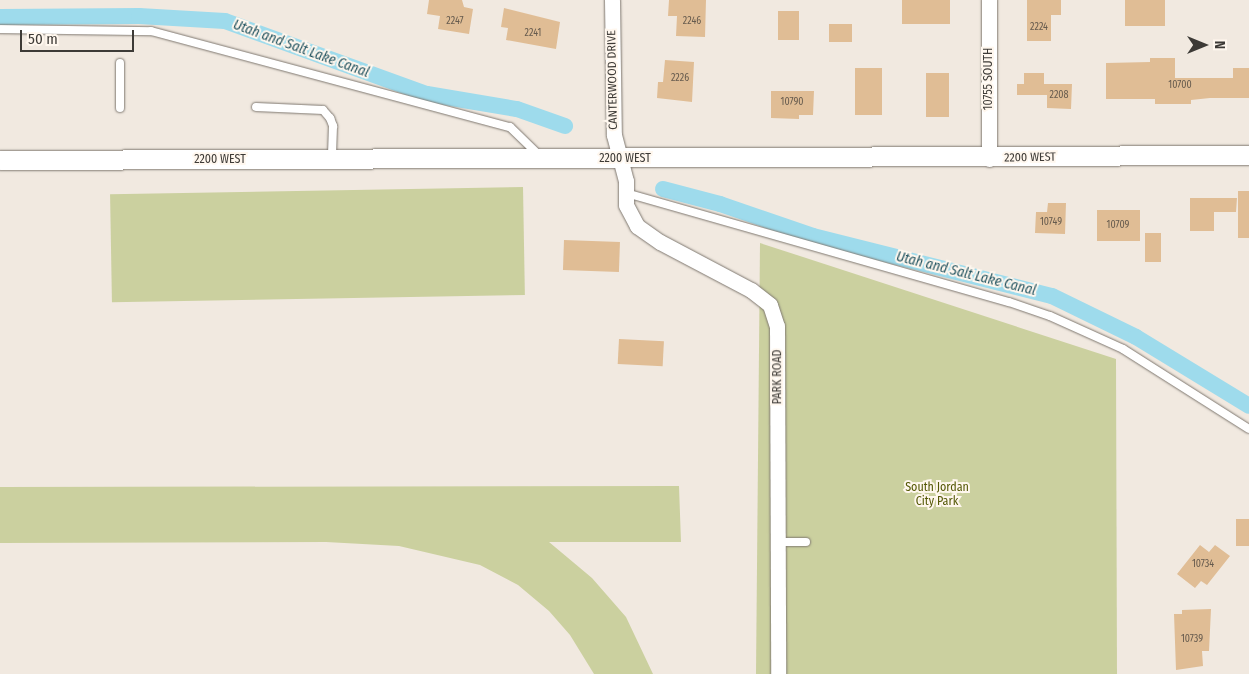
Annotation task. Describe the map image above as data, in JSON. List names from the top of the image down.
{
  "streets": {
    "street": [
      "10755 SOUTH",
      "CANTERWOOD DRIVE",
      "2200 WEST",
      "PARK ROAD"
    ]
  },
  "crossings": [
    ["10755 SOUTH", "2200 WEST"],
    ["CANTERWOOD DRIVE", "2200 WEST"],
    ["CANTERWOOD DRIVE", "PARK ROAD"],
    ["2200 WEST", "PARK ROAD"]
  ],
  "water": ["Utah and Salt Lake Canal"],
  "parks": ["South Jordan City Park"],
  "house_numbers": [
    "2247",
    "2246",
    "2224",
    "2241",
    "2226",
    "10700",
    "2208",
    "10790",
    "10749",
    "10709",
    "10734",
    "10739"
  ],
  "scale_bar": "50 m",
  "north": "right"
}
